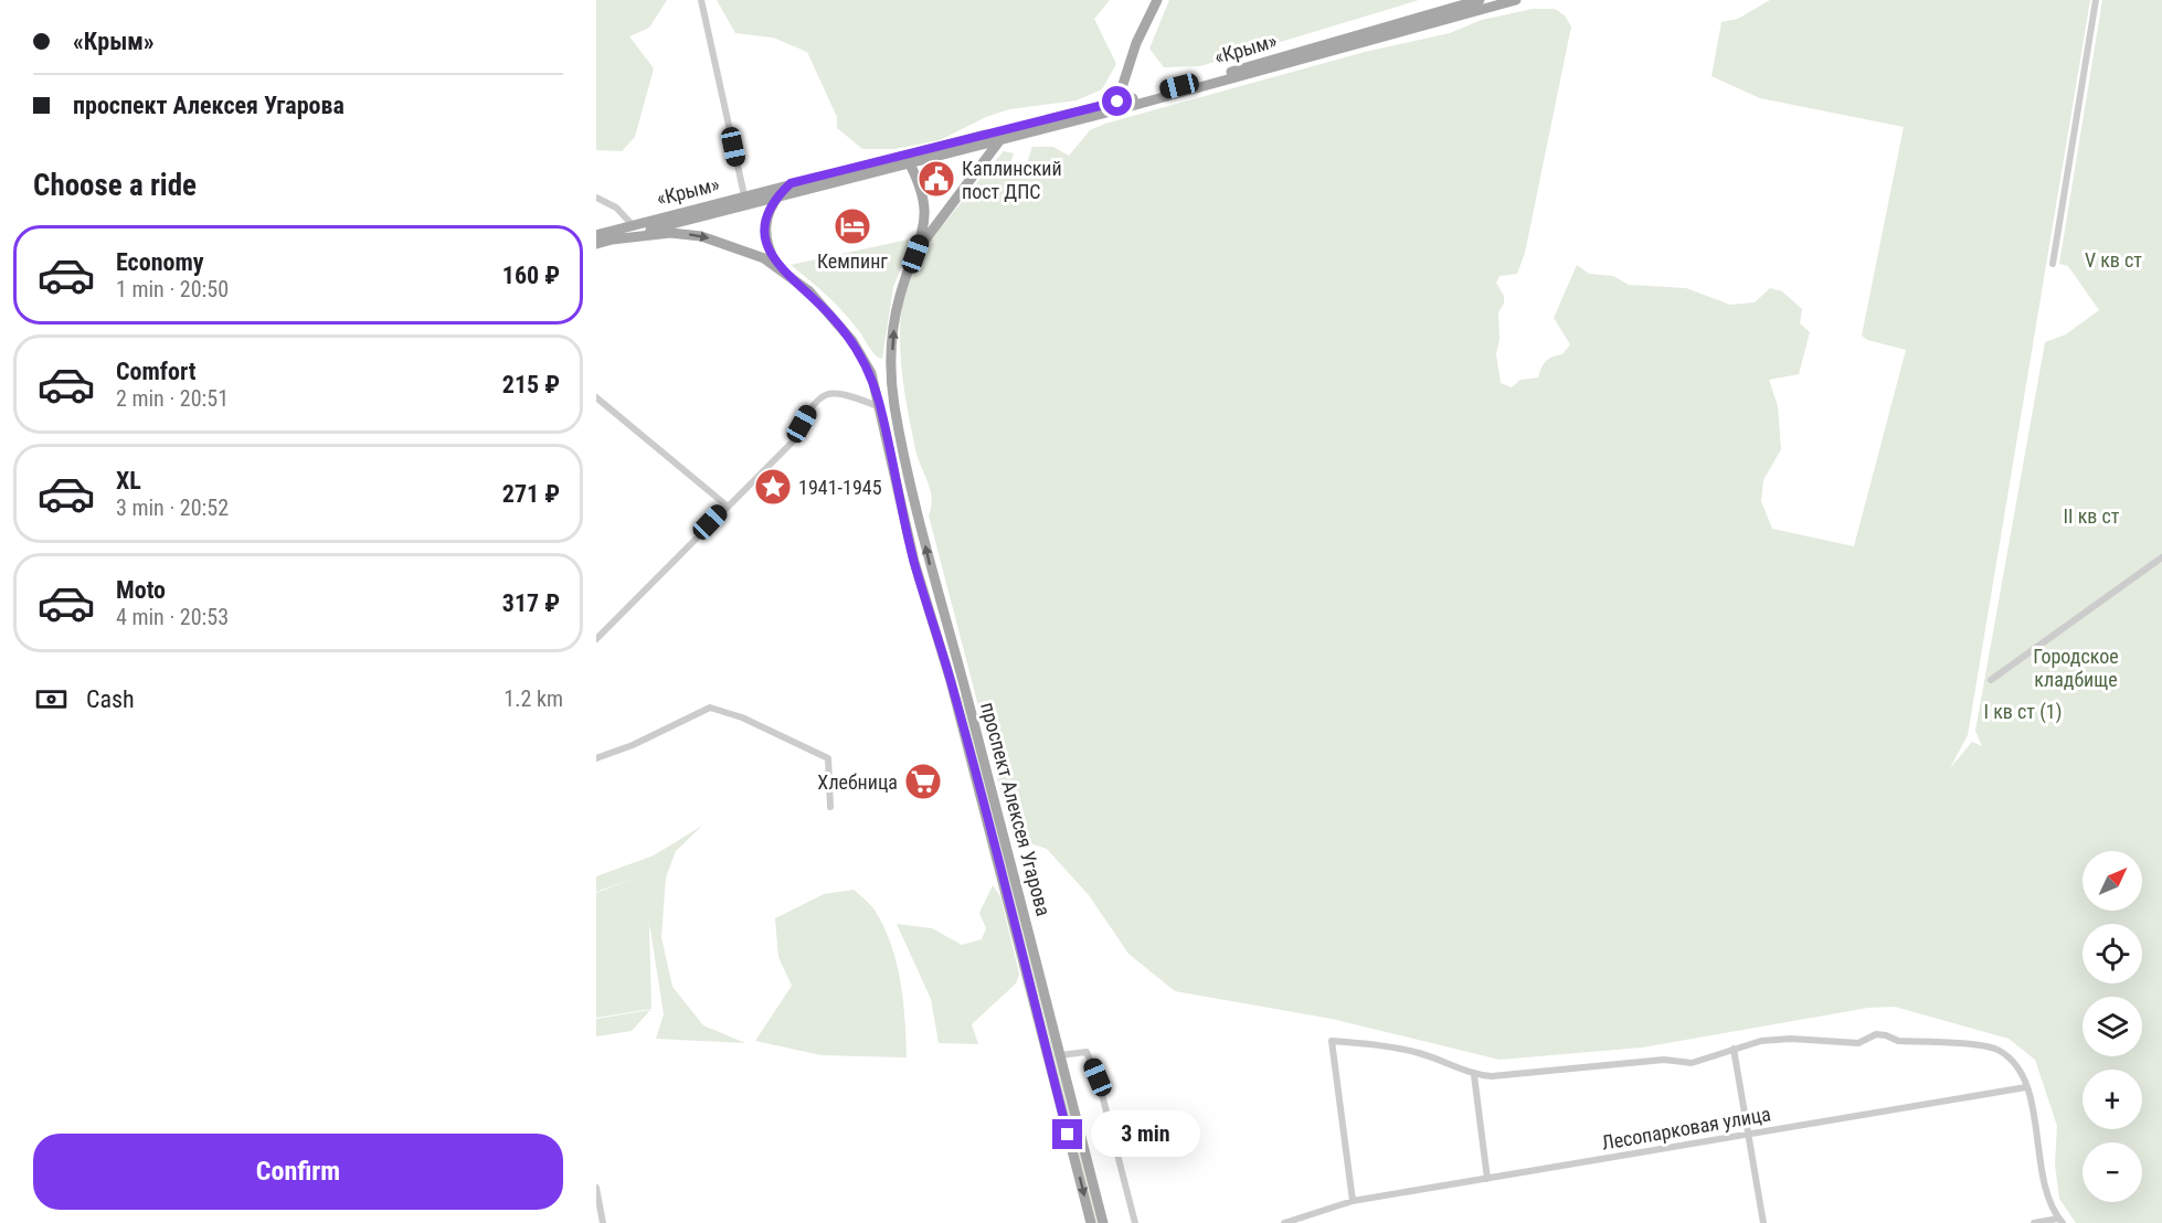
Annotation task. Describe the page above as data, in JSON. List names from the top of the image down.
{
  "streets": {
    "main road": ["«Крым»", "проспект Алексея Угарова"],
    "street": ["Лесопарковая улица"]
  },
  "crossings": [
    ["«Крым»", "проспект Алексея Угарова"]
  ],
  "parks": [
    "V кв ст",
    "II кв ст",
    "Городское кладбище",
    "I кв ст (1)"
  ],
  "places": {
    "public building": ["Каплинский пост ДПС"],
    "hotel": ["Кемпинг"],
    "place": ["1941-1945"],
    "supermarket": ["Хлебница"]
  },
  "north": "top right",
  "page": {
    "banner": ["«Крым»", "проспект Алексея Угарова"],
    "heading": "Choose a ride",
    "list": [
      {
        "name": "Economy",
        "note": "1 min · 20:50",
        "value": "160 ₽"
      },
      {
        "name": "Comfort",
        "note": "2 min · 20:51",
        "value": "215 ₽"
      },
      {
        "name": "XL",
        "note": "3 min · 20:52",
        "value": "271 ₽"
      },
      {
        "name": "Moto",
        "note": "4 min · 20:53",
        "value": "317 ₽"
      }
    ],
    "pay": ["Cash", "1.2 km"],
    "map_buttons": ["+", "−"],
    "bubble": "3 min",
    "buttons": "Confirm"
  }
}
